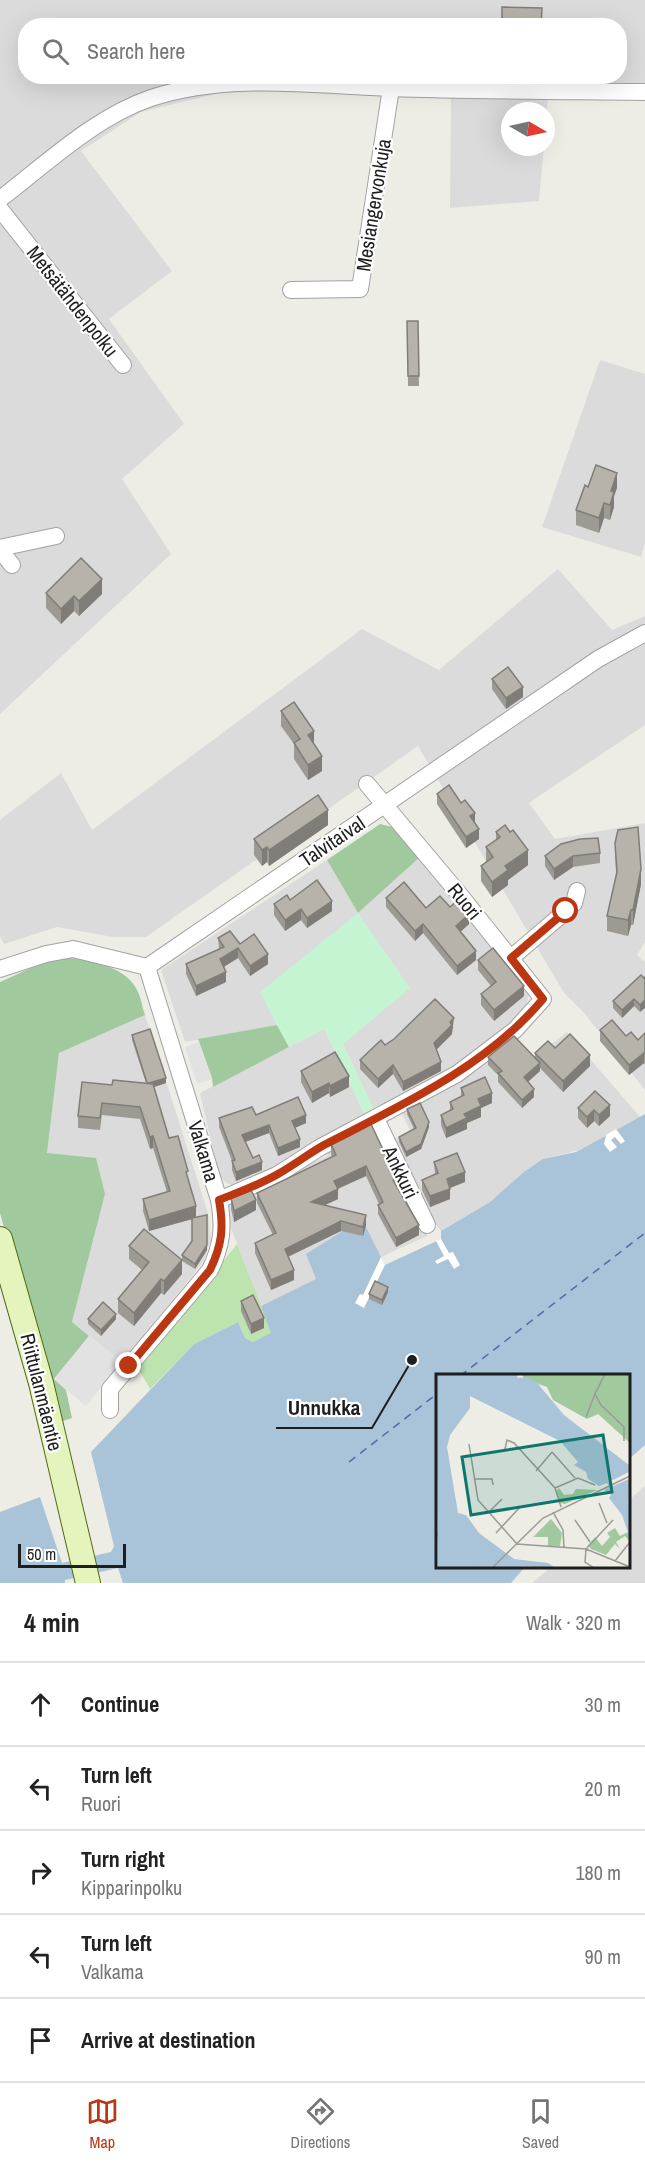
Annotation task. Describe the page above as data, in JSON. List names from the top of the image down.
{
  "streets": {
    "street": [
      "Mesiangervonkuja",
      "Metsätähdenpolku",
      "Talvitaival",
      "Ruori",
      "Valkama",
      "Ankkuri",
      "Riittulanmäentie"
    ]
  },
  "crossings": [
    ["Talvitaival", "Ruori"],
    ["Talvitaival", "Valkama"],
    ["Ruori", "Ankkuri"]
  ],
  "places": ["Unnukka"],
  "scale_bar": "50 m",
  "north": "right",
  "page": {
    "search": "Search here",
    "scale": "50 m",
    "heading": ["4 min", "Walk · 320 m"],
    "list": [
      ["Continue", "30 m"],
      ["Turn left", "Ruori", "20 m"],
      ["Turn right", "Kipparinpolku", "180 m"],
      ["Turn left", "Valkama", "90 m"],
      "Arrive at destination"
    ],
    "nav": ["Map", "Directions", "Saved"]
  }
}
